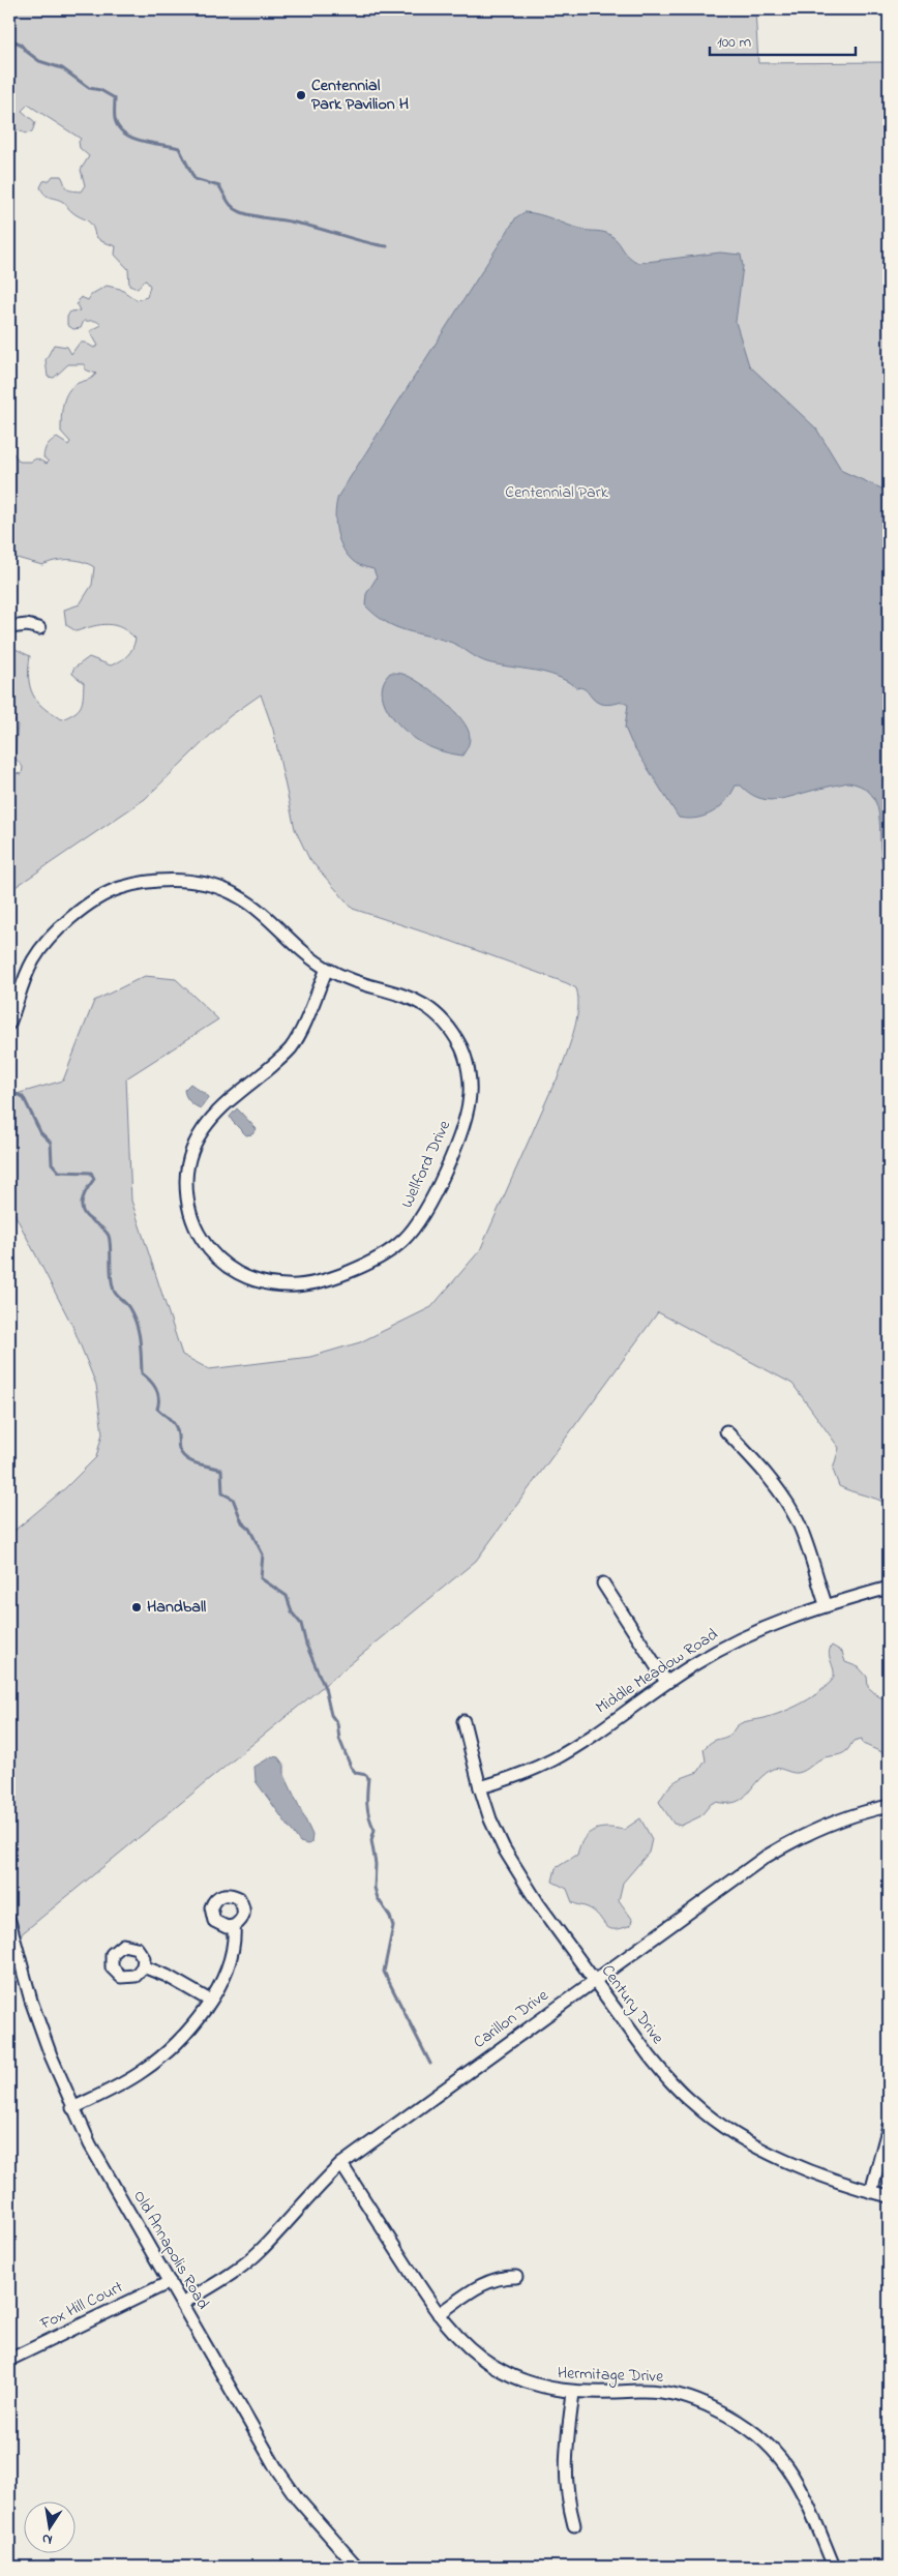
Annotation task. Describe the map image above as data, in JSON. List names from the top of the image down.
{
  "streets": {
    "street": [
      "Wellford Drive",
      "Middle Meadow Road",
      "Century Drive",
      "Carillon Drive",
      "Old Annapolis Road",
      "Fox Hill Court",
      "Hermitage Drive"
    ]
  },
  "crossings": [
    ["Middle Meadow Road", "Century Drive"],
    ["Century Drive", "Carillon Drive"],
    ["Carillon Drive", "Old Annapolis Road"],
    ["Carillon Drive", "Hermitage Drive"],
    ["Old Annapolis Road", "Fox Hill Court"]
  ],
  "parks": ["Centennial Park"],
  "places": ["Centennial Park Pavilion H", "Handball"],
  "scale_bar": "100 m",
  "north": "bottom"
}
